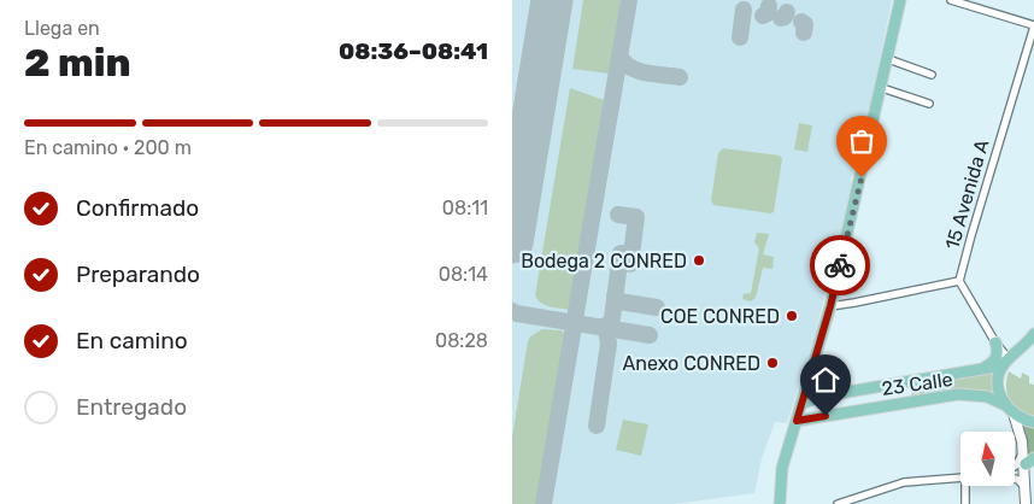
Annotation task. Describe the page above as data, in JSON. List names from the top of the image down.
{
  "streets": {
    "main road": ["23 Calle"],
    "street": ["15 Avenida A"]
  },
  "crossings": [
    ["15 Avenida A", "23 Calle"]
  ],
  "places": ["Bodega 2 CONRED", "COE CONRED", "Anexo CONRED"],
  "north": "top",
  "page": {
    "heading": ["2 min", "Llega en", "08:36–08:41"],
    "bar": "En camino · 200 m",
    "list": [
      ["Confirmado", "08:11"],
      ["Preparando", "08:14"],
      ["En camino", "08:28"],
      "Entregado"
    ]
  }
}
